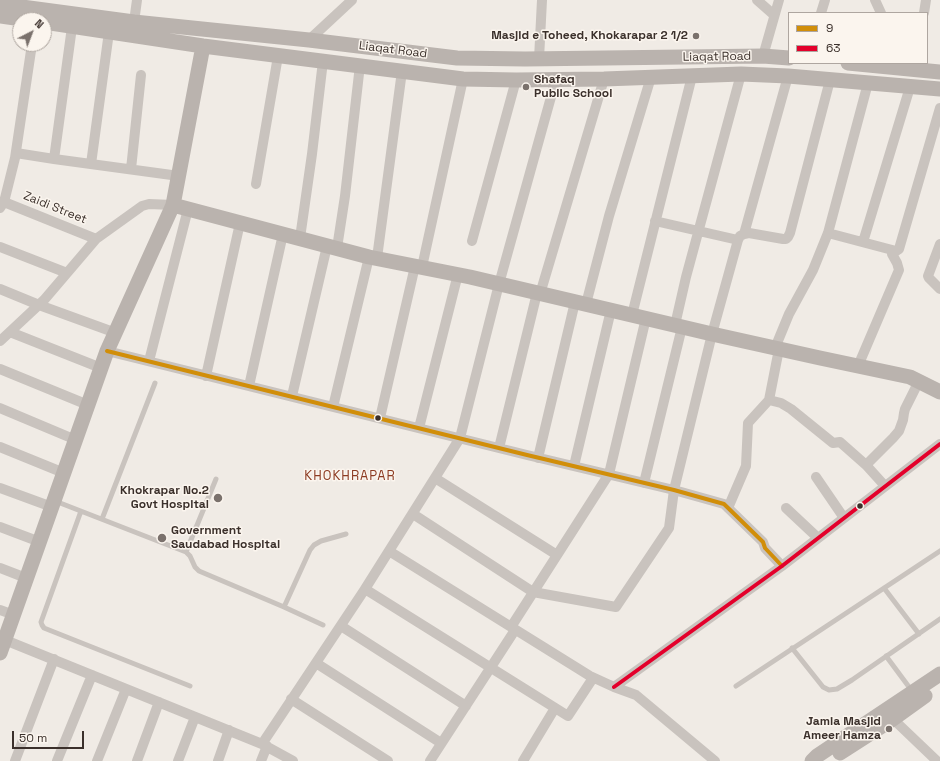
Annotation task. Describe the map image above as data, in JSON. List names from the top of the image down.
{
  "streets": {
    "main road": ["Liaqat Road"],
    "street": ["Zaidi Street"]
  },
  "districts": ["KHOKHRAPAR"],
  "places": [
    "Masjid e Toheed, Khokarapar 2 1/2",
    "Shafaq Public School",
    "Khokrapar No.2 Govt Hospital",
    "Government Saudabad Hospital",
    "Jamia Masjid Ameer Hamza"
  ],
  "lines": ["transit line 9", "transit line 63"],
  "legend": ["9", "63"],
  "scale_bar": "50 m",
  "north": "top right"
}
